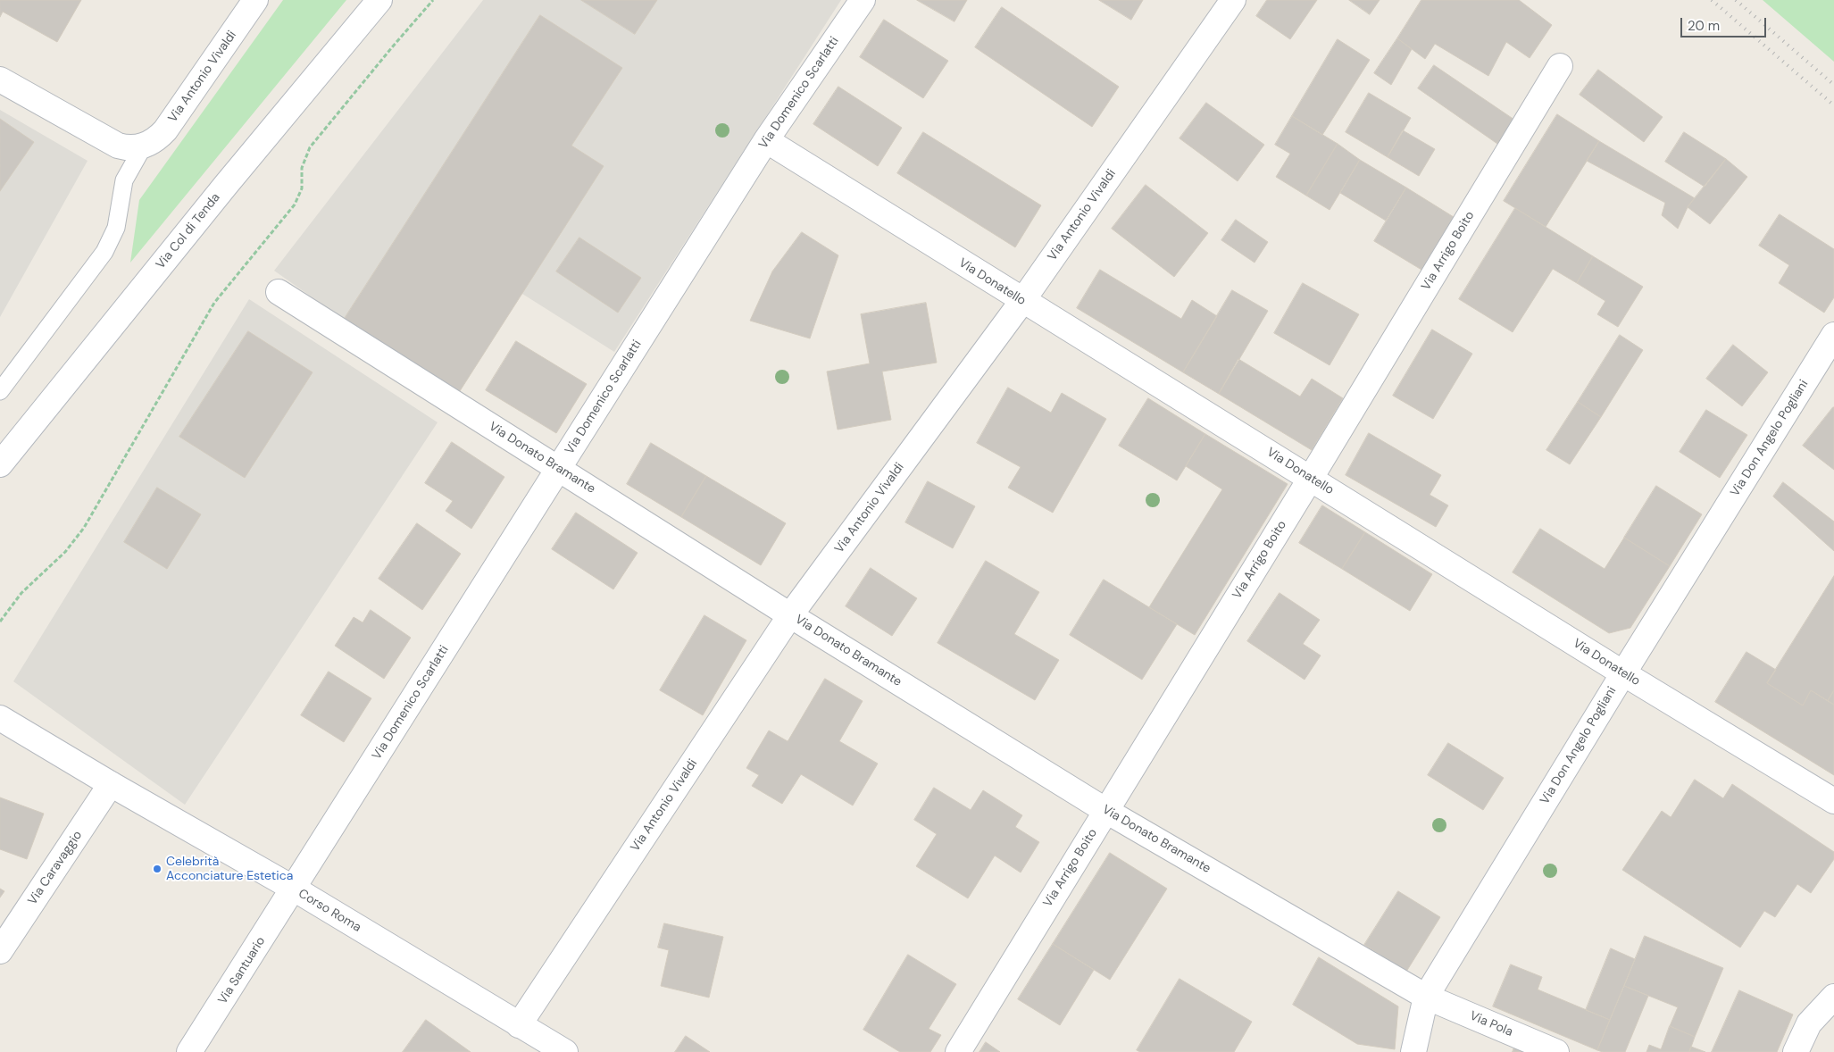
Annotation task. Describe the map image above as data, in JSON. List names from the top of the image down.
{
  "streets": {
    "street": [
      "Via Antonio Vivaldi",
      "Via Domenico Scarlatti",
      "Via Col di Tenda",
      "Via Arrigo Boito",
      "Via Donatello",
      "Via Don Angelo Pogliani",
      "Via Donato Bramante",
      "Via Caravaggio",
      "Corso Roma",
      "Via Santuario",
      "Via Pola"
    ]
  },
  "crossings": [
    ["Via Antonio Vivaldi", "Via Donatello"],
    ["Via Antonio Vivaldi", "Via Donato Bramante"],
    ["Via Antonio Vivaldi", "Corso Roma"],
    ["Via Domenico Scarlatti", "Via Donatello"],
    ["Via Domenico Scarlatti", "Via Donato Bramante"],
    ["Via Domenico Scarlatti", "Corso Roma"],
    ["Via Domenico Scarlatti", "Via Santuario"],
    ["Via Arrigo Boito", "Via Donatello"],
    ["Via Arrigo Boito", "Via Donato Bramante"],
    ["Via Donatello", "Via Don Angelo Pogliani"],
    ["Via Don Angelo Pogliani", "Via Donato Bramante"],
    ["Via Don Angelo Pogliani", "Via Pola"],
    ["Via Donato Bramante", "Via Pola"],
    ["Via Caravaggio", "Corso Roma"],
    ["Corso Roma", "Via Santuario"]
  ],
  "places": ["Celebrità Acconciature Estetica"],
  "scale_bar": "20 m"
}
